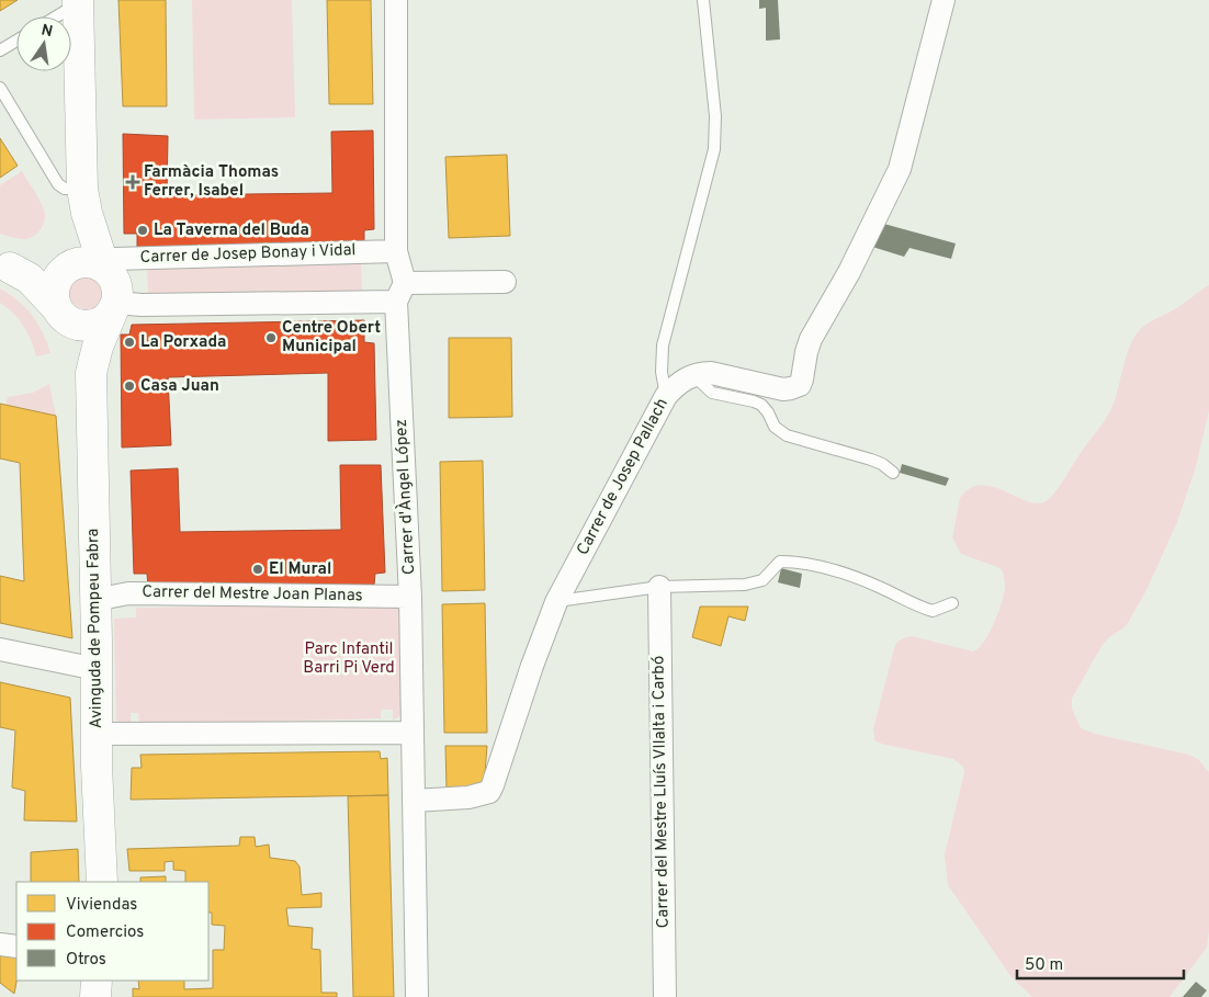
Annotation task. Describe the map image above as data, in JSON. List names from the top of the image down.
{
  "streets": {
    "street": [
      "Carrer de Josep Bonay i Vidal",
      "Carrer de Josep Pallach",
      "Carrer d'Àngel López",
      "Carrer del Mestre Joan Planas",
      "Avinguda de Pompeu Fabra",
      "Carrer del Mestre Lluís VIlalta i Carbó"
    ]
  },
  "crossings": [
    ["Carrer de Josep Bonay i Vidal", "Carrer d'Àngel López"],
    ["Carrer de Josep Bonay i Vidal", "Avinguda de Pompeu Fabra"],
    ["Carrer de Josep Pallach", "Carrer d'Àngel López"],
    ["Carrer d'Àngel López", "Carrer del Mestre Joan Planas"],
    ["Carrer del Mestre Joan Planas", "Avinguda de Pompeu Fabra"]
  ],
  "parks": ["Parc Infantil Barri Pi Verd"],
  "places": {
    "health": ["Farmàcia Thomas Ferrer, Isabel"],
    "other": [
      "La Taverna del Buda",
      "Centre Obert Municipal",
      "La Porxada",
      "Casa Juan",
      "El Mural"
    ]
  },
  "legend": ["Viviendas", "Comercios", "Otros"],
  "scale_bar": "50 m",
  "north": "top"
}
